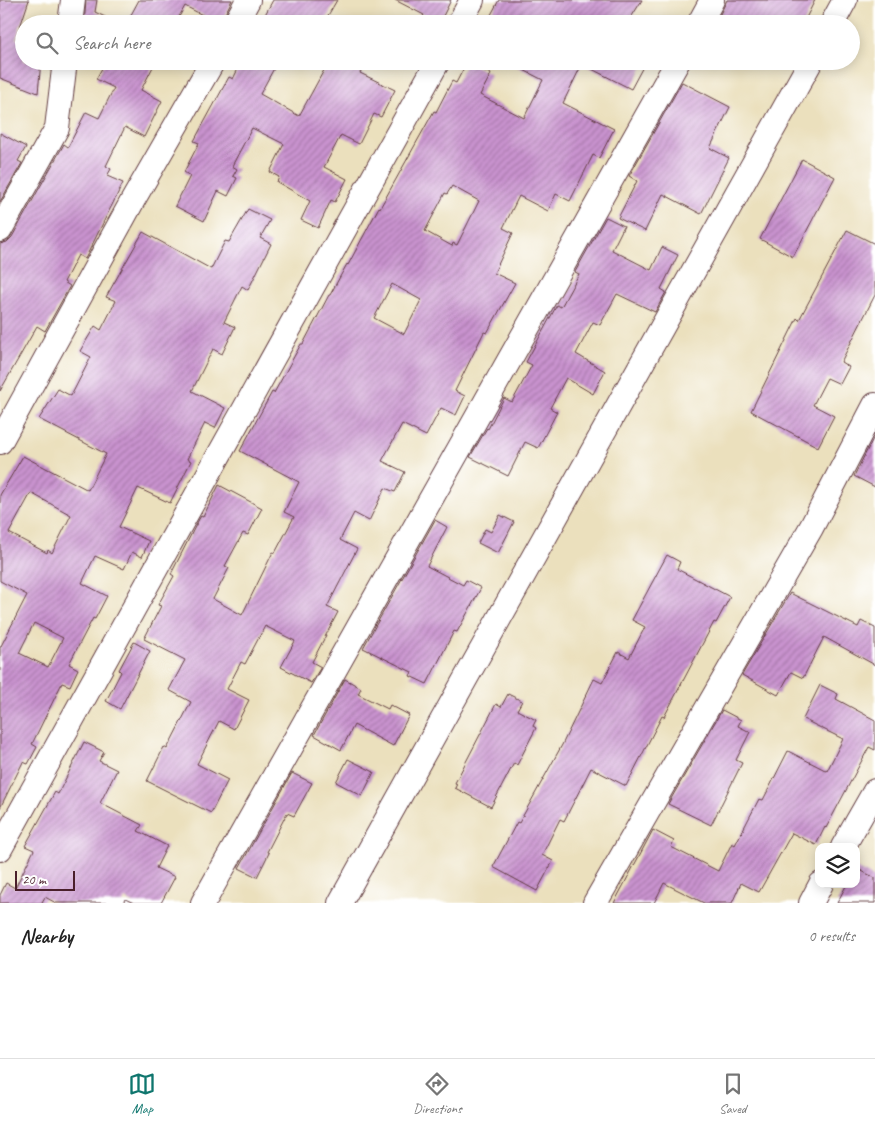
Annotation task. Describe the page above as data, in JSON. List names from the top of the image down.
{
  "scale_bar": "20 m",
  "page": {
    "search": "Search here",
    "scale": "20 m",
    "heading": ["Nearby", "0 results"],
    "nav": ["Map", "Directions", "Saved"]
  }
}
